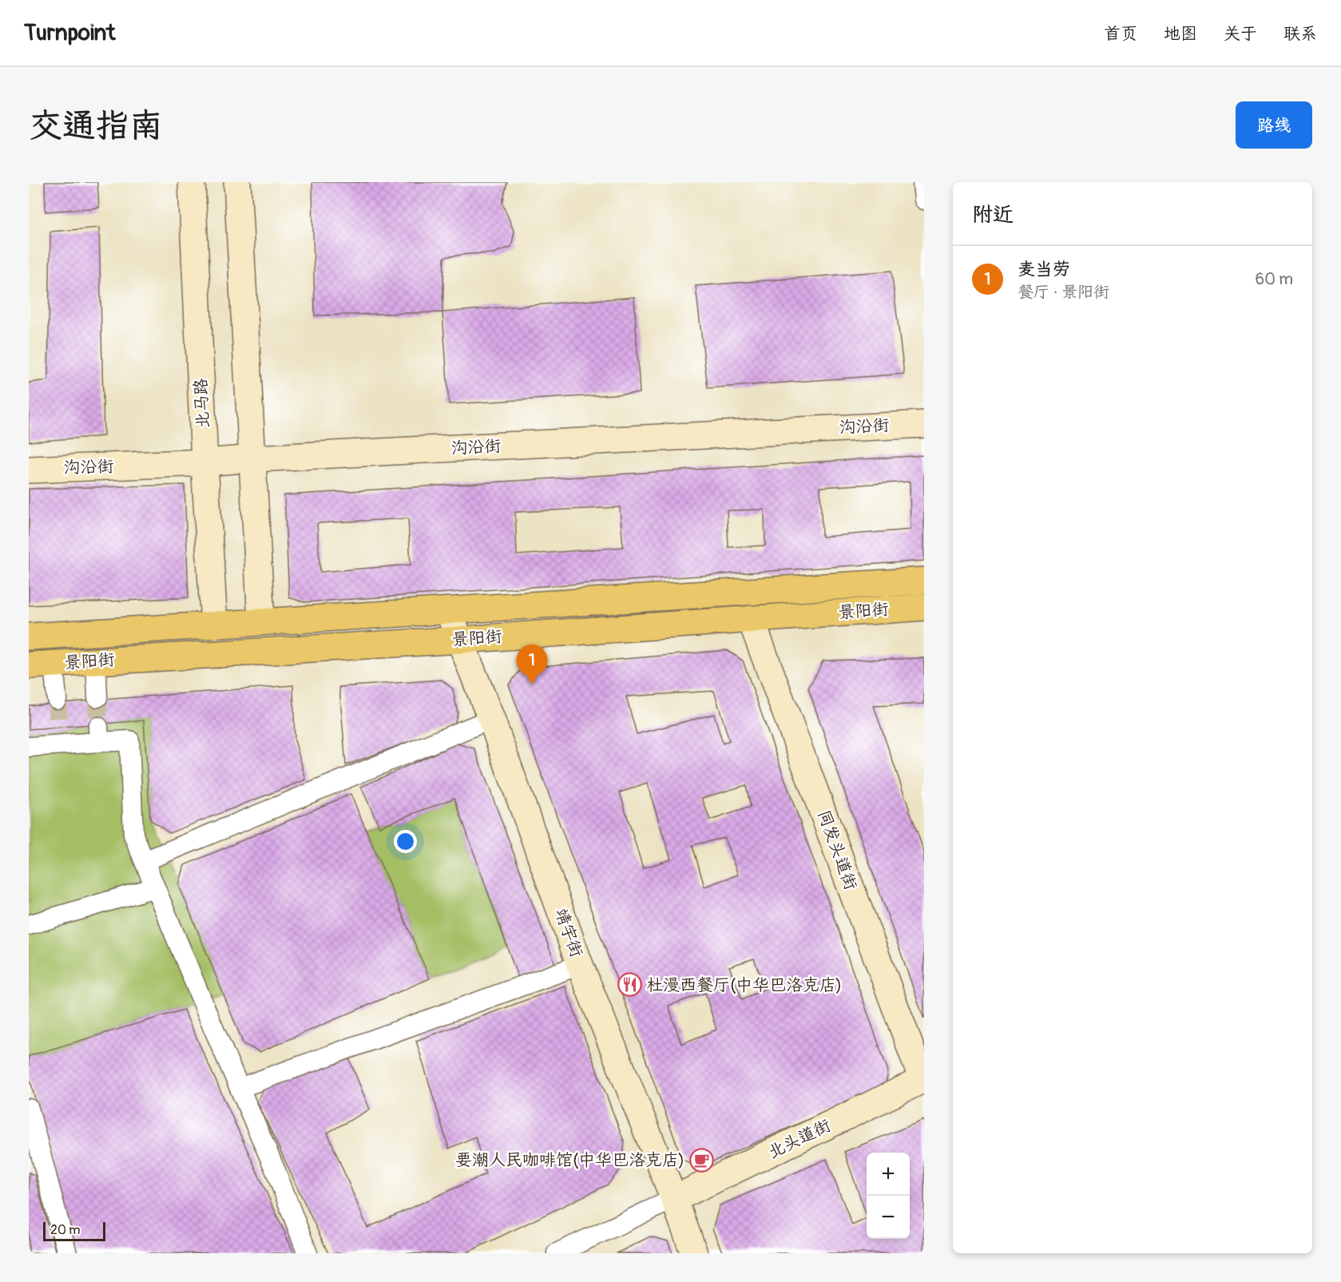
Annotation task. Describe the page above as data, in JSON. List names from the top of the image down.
{
  "streets": {
    "main road": ["景阳街"],
    "street": [
      "北马路",
      "沟沿街",
      "同发头道街",
      "靖宇街",
      "北头道街"
    ]
  },
  "crossings": [
    ["北马路", "沟沿街"],
    ["北马路", "景阳街"],
    ["景阳街", "同发头道街"],
    ["景阳街", "靖宇街"],
    ["同发头道街", "北头道街"],
    ["靖宇街", "北头道街"]
  ],
  "places": {
    "restaurant": ["杜漫西餐厅(中华巴洛克店)"],
    "cafe": ["要潮人民咖啡馆(中华巴洛克店)"]
  },
  "scale_bar": "20 m",
  "page": {
    "header": "Turnpoint",
    "nav": [
      "首页",
      "地图",
      "关于",
      "联系"
    ],
    "buttons": "路线",
    "title": "交通指南",
    "heading": "附近",
    "list": [
      {
        "mark": "1",
        "name": "麦当劳",
        "note": "餐厅 · 景阳街",
        "value": "60 m"
      }
    ],
    "pins": "1",
    "map_buttons": ["+", "−"],
    "scale": "20 m"
  }
}
